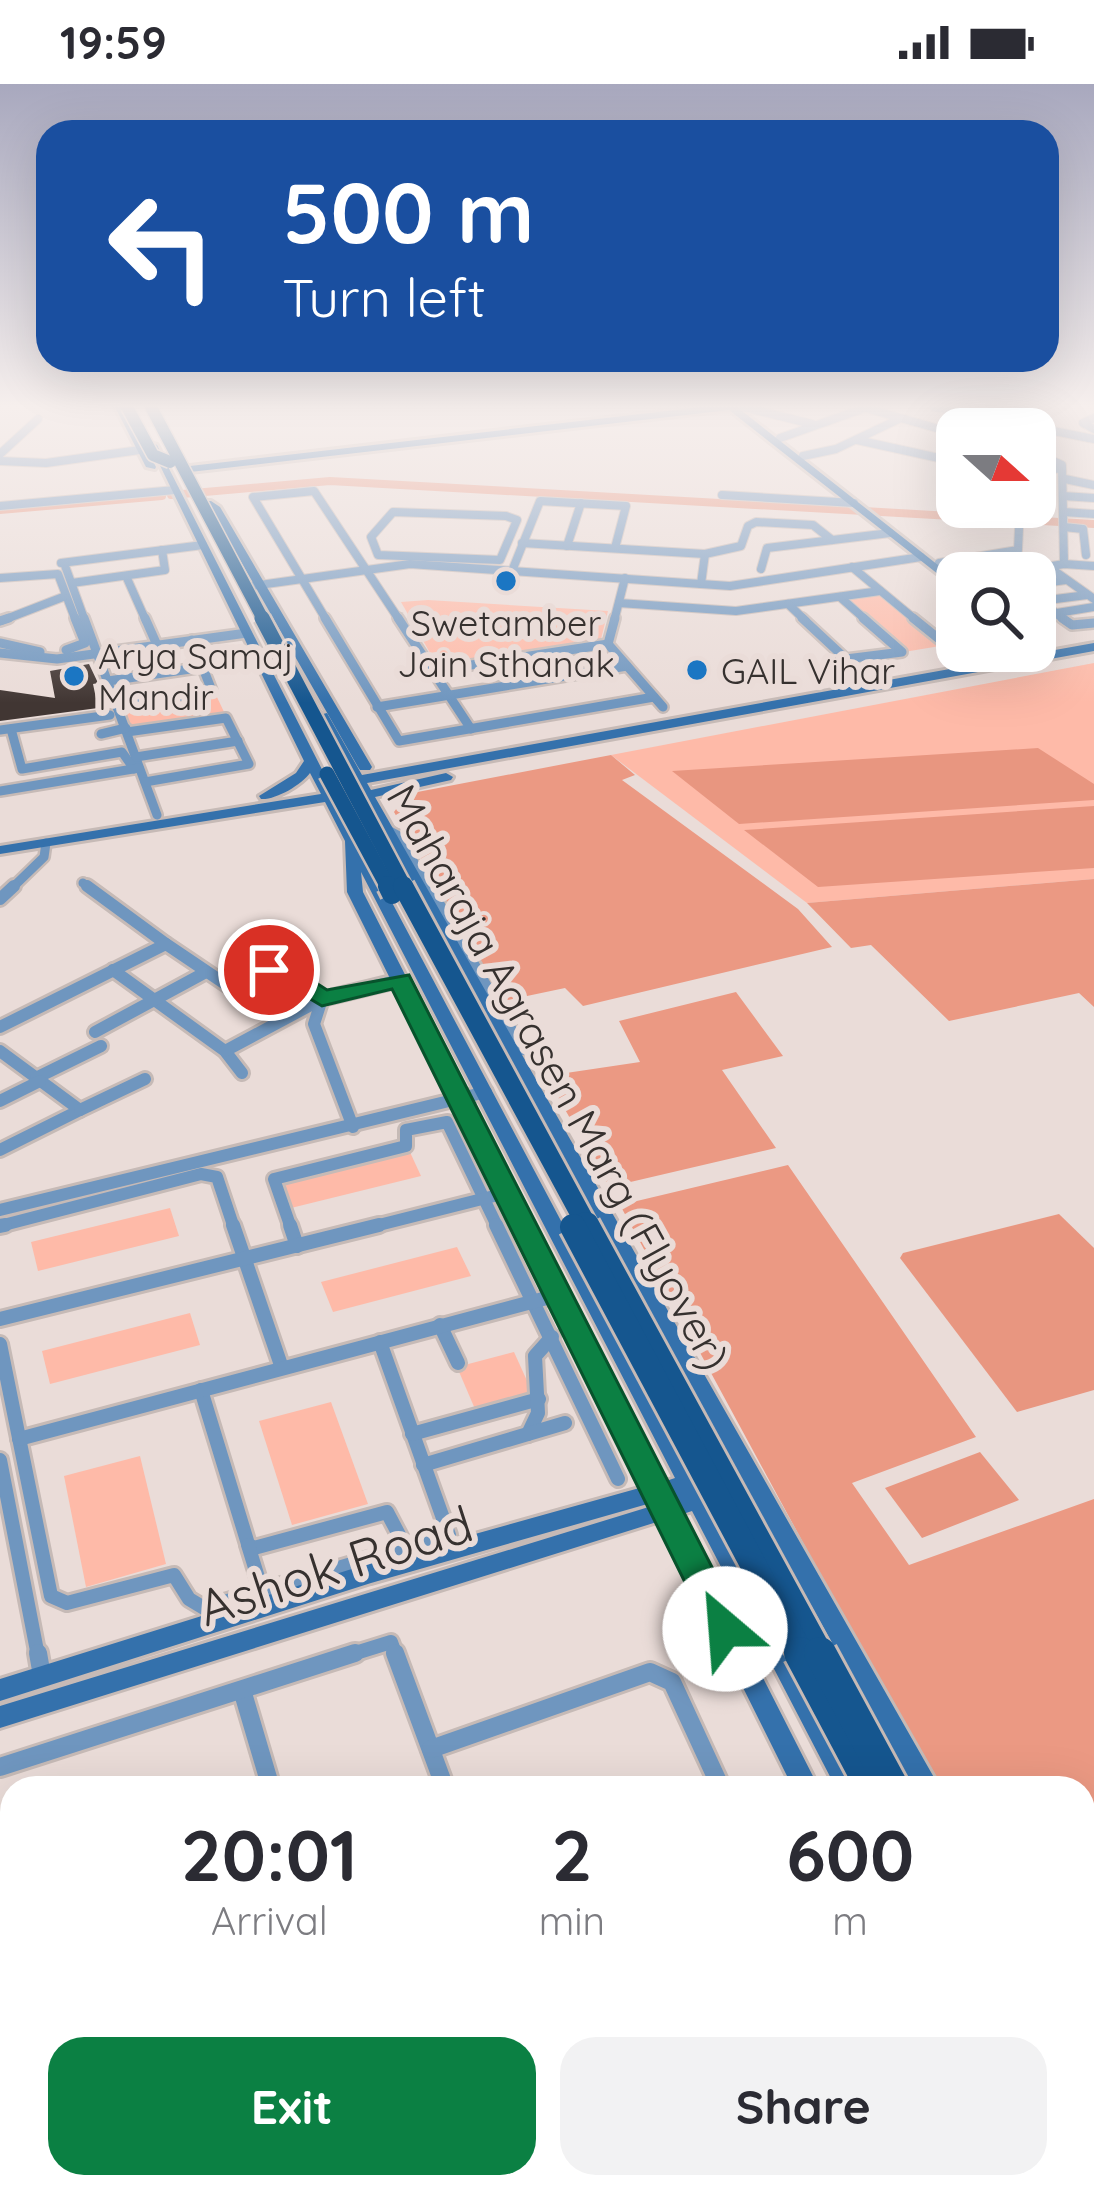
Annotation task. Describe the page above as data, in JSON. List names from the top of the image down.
{
  "streets": {
    "main road": ["Maharaja Agrasen Marg (Flyover)"],
    "street": ["Ashok Road"]
  },
  "places": ["Swetamber Jain Sthanak", "GAIL Vihar", "Arya Samaj Mandir"],
  "north": "right",
  "page": {
    "status": "19:59",
    "turn": ["500 m", "Turn left"],
    "eta": [
      "20:01",
      "Arrival",
      "2",
      "min",
      "600",
      "m"
    ],
    "buttons": ["Exit", "Share"]
  }
}
